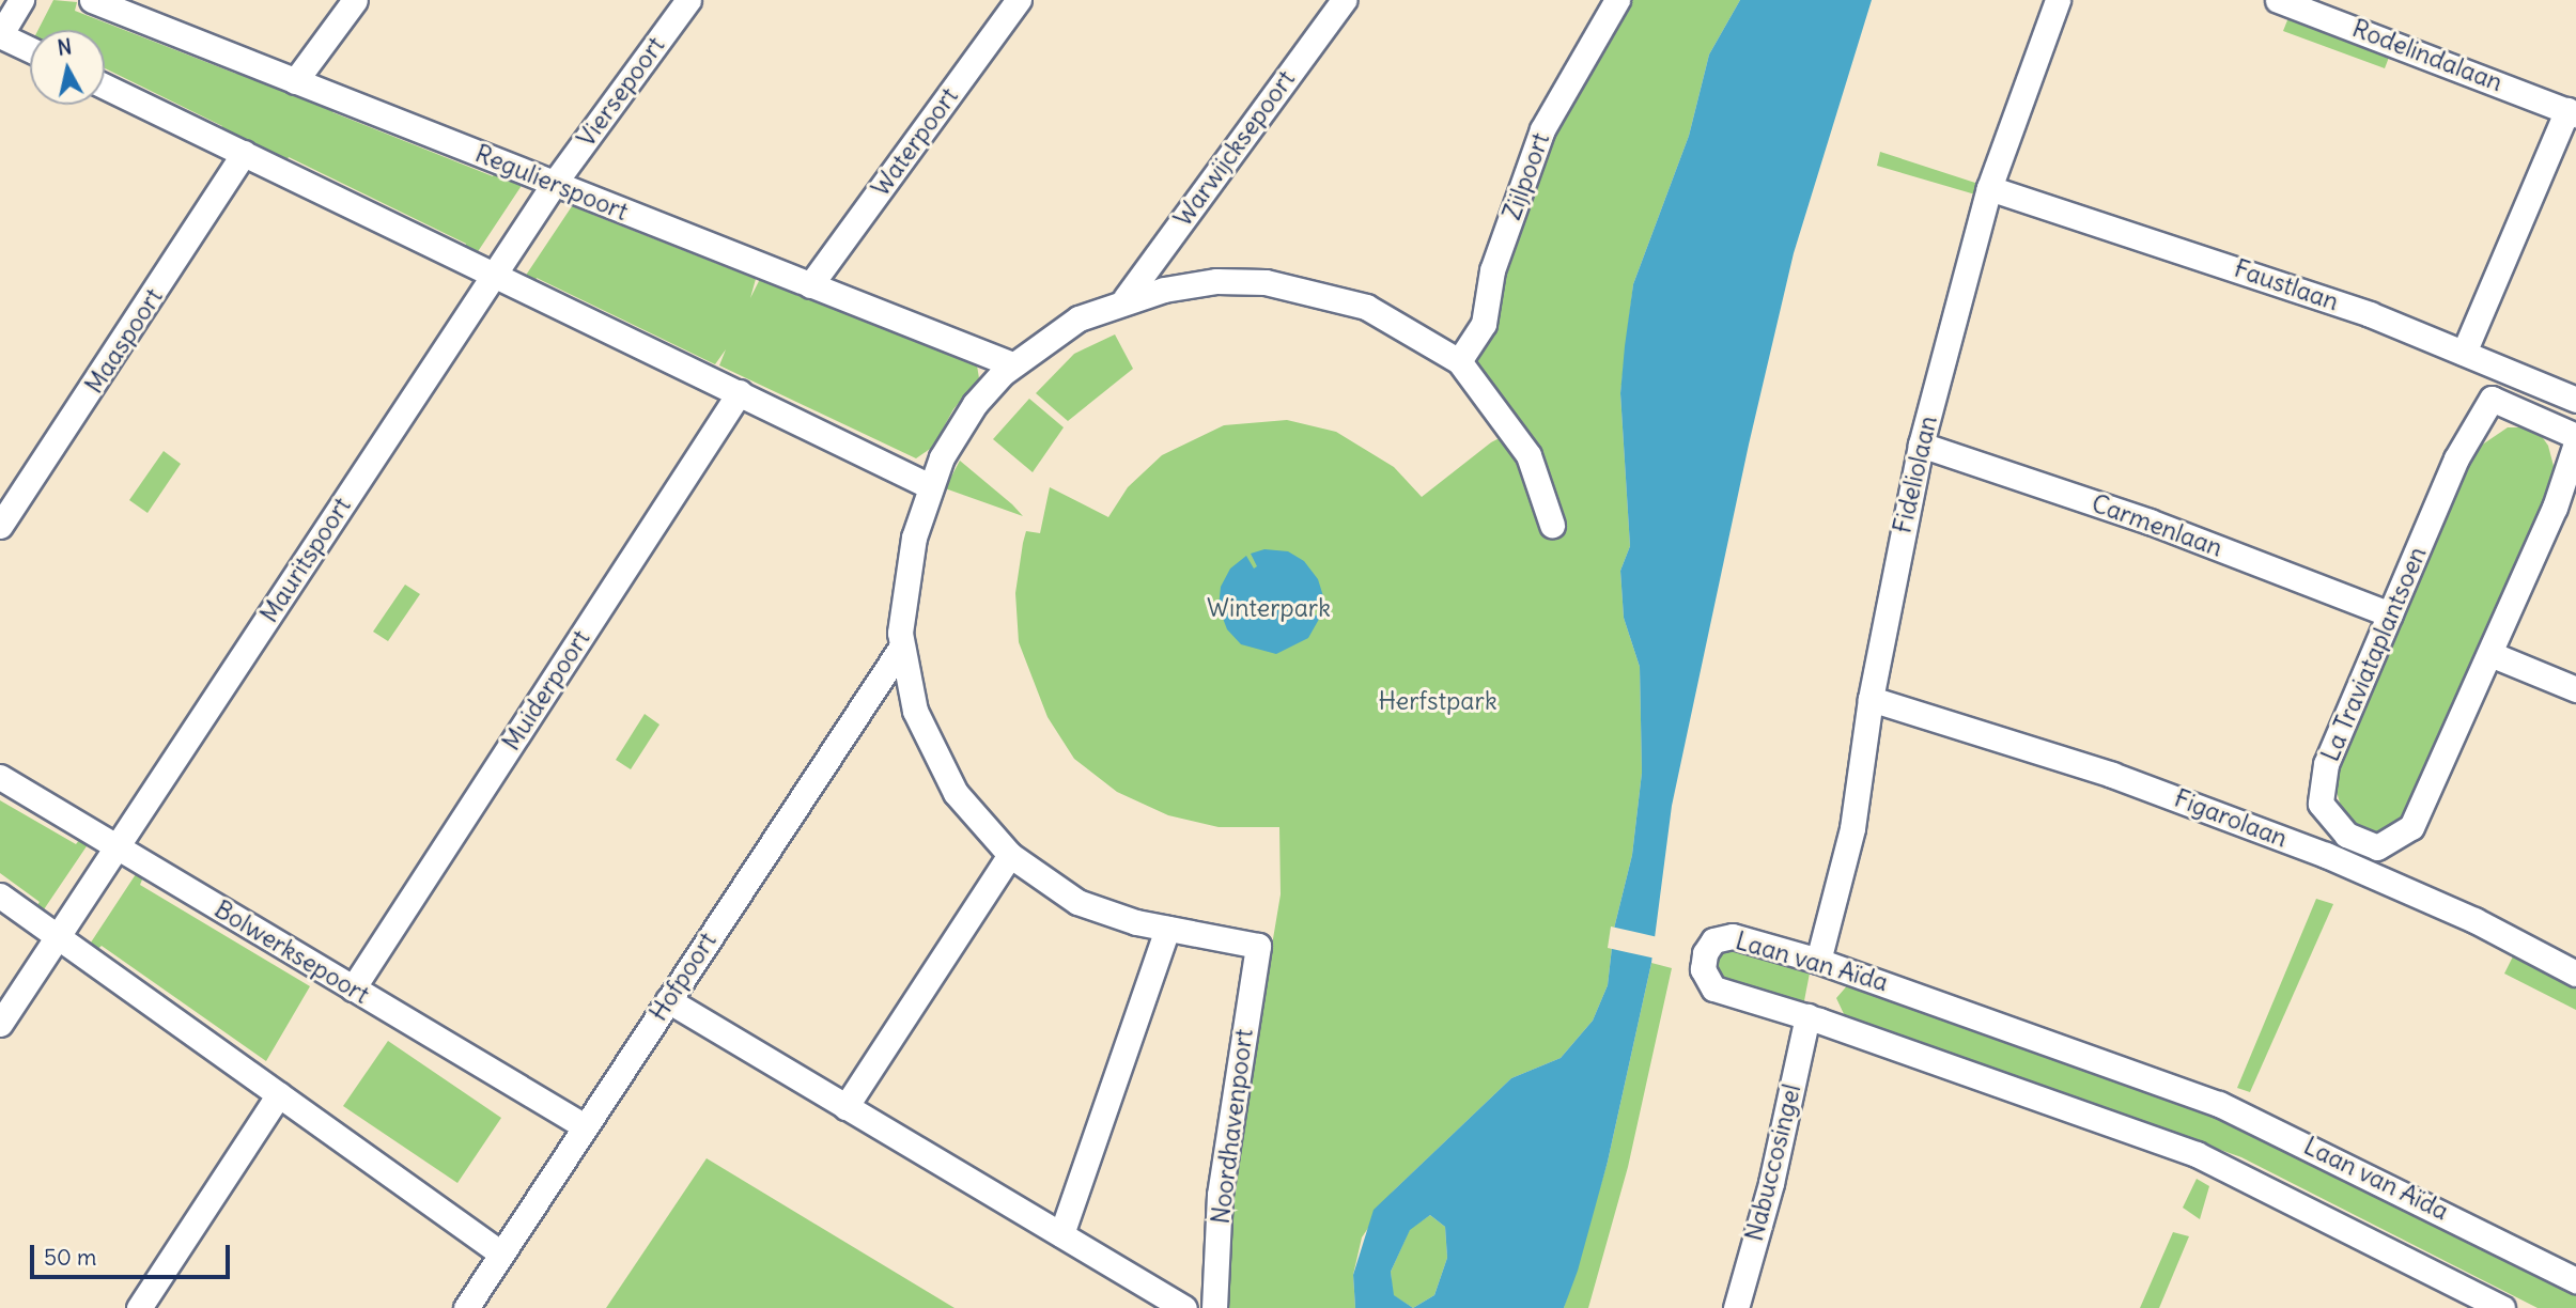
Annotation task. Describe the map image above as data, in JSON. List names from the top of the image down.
{
  "streets": {
    "street": [
      "Rodelindalaan",
      "Viersepoort",
      "Waterpoort",
      "Warwijcksepoort",
      "Zijlpoort",
      "Regulierspoort",
      "Faustlaan",
      "Maaspoort",
      "Fideliolaan",
      "Carmenlaan",
      "Mauritspoort",
      "La Traviataplantsoen",
      "Muiderpoort",
      "Figarolaan",
      "Bolwerksepoort",
      "Laan van Aïda",
      "Hofpoort",
      "Noordhavenpoort",
      "Nabuccosingel"
    ]
  },
  "crossings": [
    ["Viersepoort", "Regulierspoort"],
    ["Viersepoort", "Mauritspoort"],
    ["Waterpoort", "Regulierspoort"],
    ["Faustlaan", "Fideliolaan"],
    ["Fideliolaan", "Carmenlaan"],
    ["Fideliolaan", "Figarolaan"],
    ["Fideliolaan", "Laan van Aïda"],
    ["Carmenlaan", "La Traviataplantsoen"],
    ["Mauritspoort", "Bolwerksepoort"],
    ["Muiderpoort", "Bolwerksepoort"],
    ["Bolwerksepoort", "Hofpoort"],
    ["Laan van Aïda", "Nabuccosingel"]
  ],
  "parks": ["Winterpark", "Herfstpark"],
  "scale_bar": "50 m",
  "north": "top"
}
